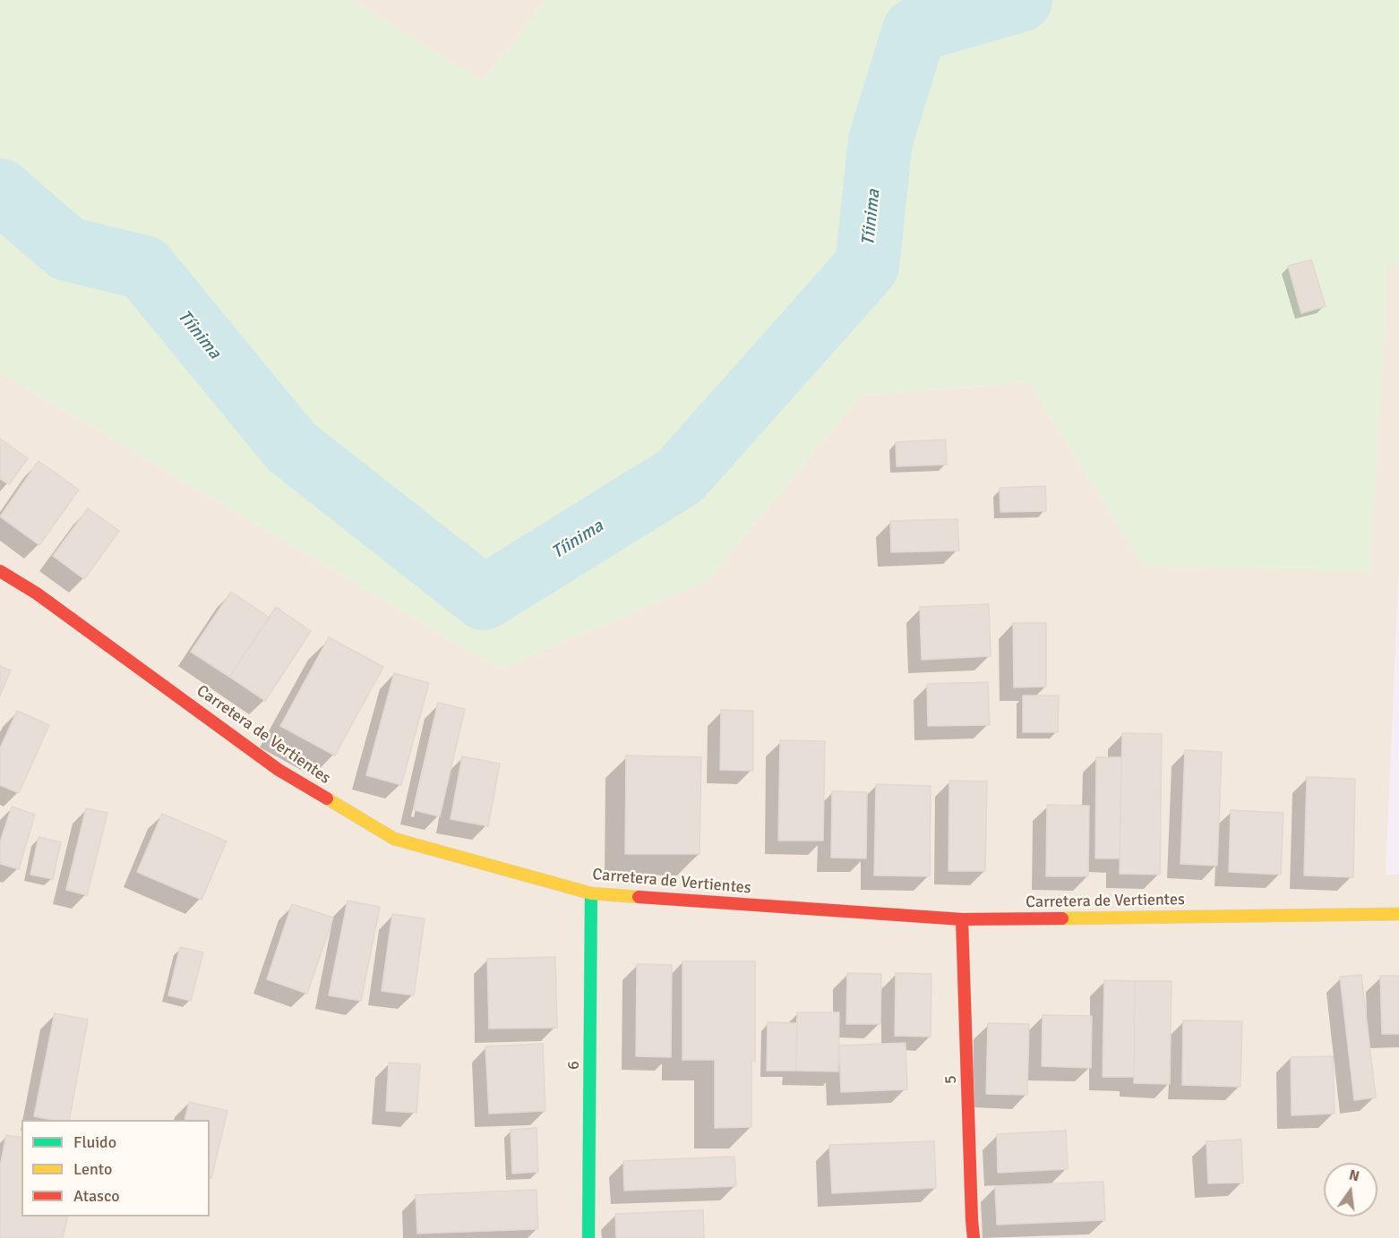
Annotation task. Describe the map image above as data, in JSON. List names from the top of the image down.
{
  "streets": {
    "main road": ["Carretera de Vertientes", "6", "5"]
  },
  "crossings": [
    ["Carretera de Vertientes", "6"],
    ["Carretera de Vertientes", "5"]
  ],
  "water": ["Tíinima"],
  "legend": ["Fluido", "Lento", "Atasco"],
  "north": "top"
}
